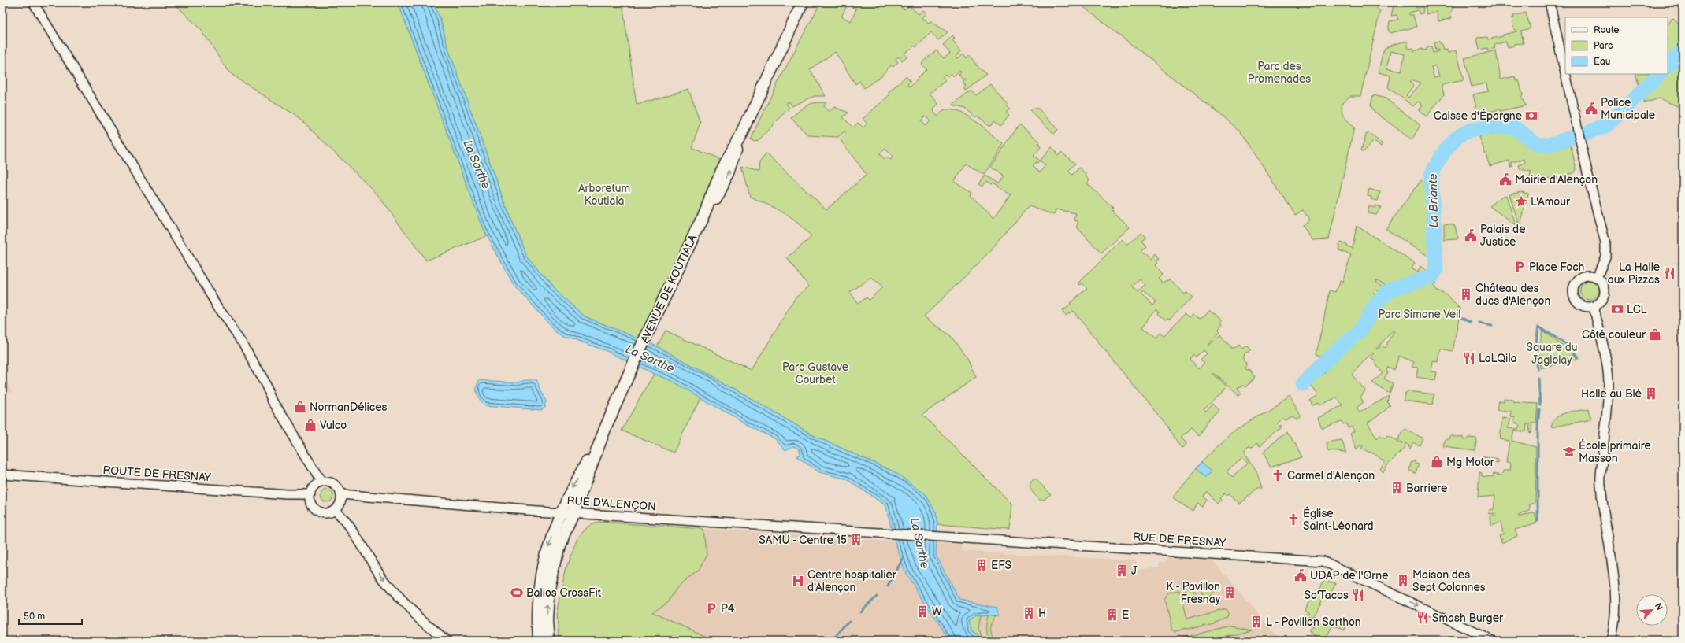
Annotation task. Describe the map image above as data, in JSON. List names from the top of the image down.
{
  "streets": {
    "main road": ["AVENUE DE KOUTIALA"],
    "street": ["ROUTE DE FRESNAY", "RUE D'ALENÇON", "RUE DE FRESNAY"]
  },
  "crossings": [
    ["AVENUE DE KOUTIALA", "RUE D'ALENÇON"],
    ["ROUTE DE FRESNAY", "RUE D'ALENÇON"],
    ["RUE D'ALENÇON", "RUE DE FRESNAY"]
  ],
  "one_way": ["RUE DE FRESNAY"],
  "water": ["La Sarthe", "La Briante"],
  "parks": [
    "Parc des Promenades",
    "Arboretum Koutiala",
    "Parc Simone Veil",
    "Square du Jaglolay",
    "Parc Gustave Courbet"
  ],
  "places": {
    "public building": [
      "Police Municipale",
      "Mairie d'Alençon",
      "Palais de Justice",
      "UDAP de l'Orne"
    ],
    "bank": ["Caisse d'Épargne", "LCL"],
    "place": ["L'Amour"],
    "parking": ["Place Foch", "P4"],
    "restaurant": [
      "La Halle aux Pizzas",
      "LaLQila",
      "So'Tacos",
      "Smash Burger"
    ],
    "building": [
      "Château des ducs d'Alençon",
      "Halle au Blé",
      "Barriere",
      "SAMU - Centre 15",
      "EFS",
      "J",
      "Maison des Sept Colonnes",
      "K - Pavillon Fresnay",
      "W",
      "H",
      "E",
      "L - Pavillon Sarthon"
    ],
    "shop": [
      "Côté couleur",
      "NormanDélices",
      "Vulco",
      "Mg Motor"
    ],
    "school or university": ["École primaire Masson"],
    "church": ["Carmel d'Alençon", "Église Saint-Léonard"],
    "hospital": ["Centre hospitalier d'Alençon"],
    "sports": ["Balios CrossFit"]
  },
  "legend": ["Route", "Parc", "Eau"],
  "scale_bar": "50 m",
  "north": "top right"
}
